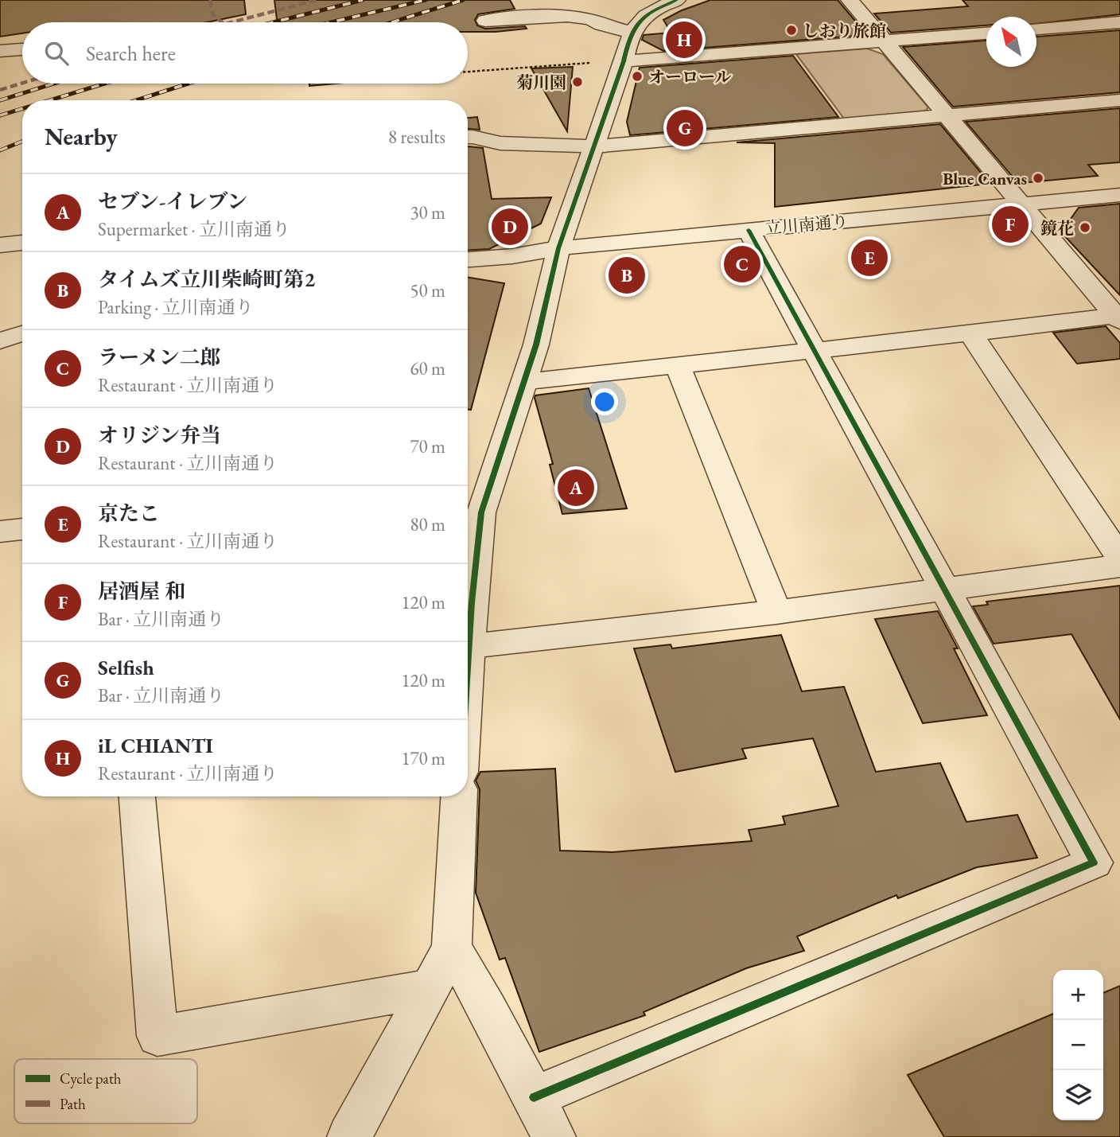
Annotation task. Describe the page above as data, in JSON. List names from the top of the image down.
{
  "streets": {
    "street": ["立川南通り"]
  },
  "places": [
    "しおり旅館",
    "オーロール",
    "菊川園",
    "Blue Canvas",
    "鏡花"
  ],
  "legend": ["Cycle path", "Path"],
  "north": "top left",
  "page": {
    "pins": [
      "H",
      "G",
      "F",
      "D",
      "E",
      "C",
      "B",
      "A"
    ],
    "search": "Search here",
    "heading": ["Nearby", "8 results"],
    "list": [
      {
        "mark": "A",
        "name": "セブン-イレブン",
        "note": "Supermarket · 立川南通り",
        "value": "30 m"
      },
      {
        "mark": "B",
        "name": "タイムズ立川柴崎町第2",
        "note": "Parking · 立川南通り",
        "value": "50 m"
      },
      {
        "mark": "C",
        "name": "ラーメン二郎",
        "note": "Restaurant · 立川南通り",
        "value": "60 m"
      },
      {
        "mark": "D",
        "name": "オリジン弁当",
        "note": "Restaurant · 立川南通り",
        "value": "70 m"
      },
      {
        "mark": "E",
        "name": "京たこ",
        "note": "Restaurant · 立川南通り",
        "value": "80 m"
      },
      {
        "mark": "F",
        "name": "居酒屋 和",
        "note": "Bar · 立川南通り",
        "value": "120 m"
      },
      {
        "mark": "G",
        "name": "Selfish",
        "note": "Bar · 立川南通り",
        "value": "120 m"
      },
      {
        "mark": "H",
        "name": "iL CHIANTI",
        "note": "Restaurant · 立川南通り",
        "value": "170 m"
      }
    ],
    "map_buttons": ["+", "−"]
  }
}
